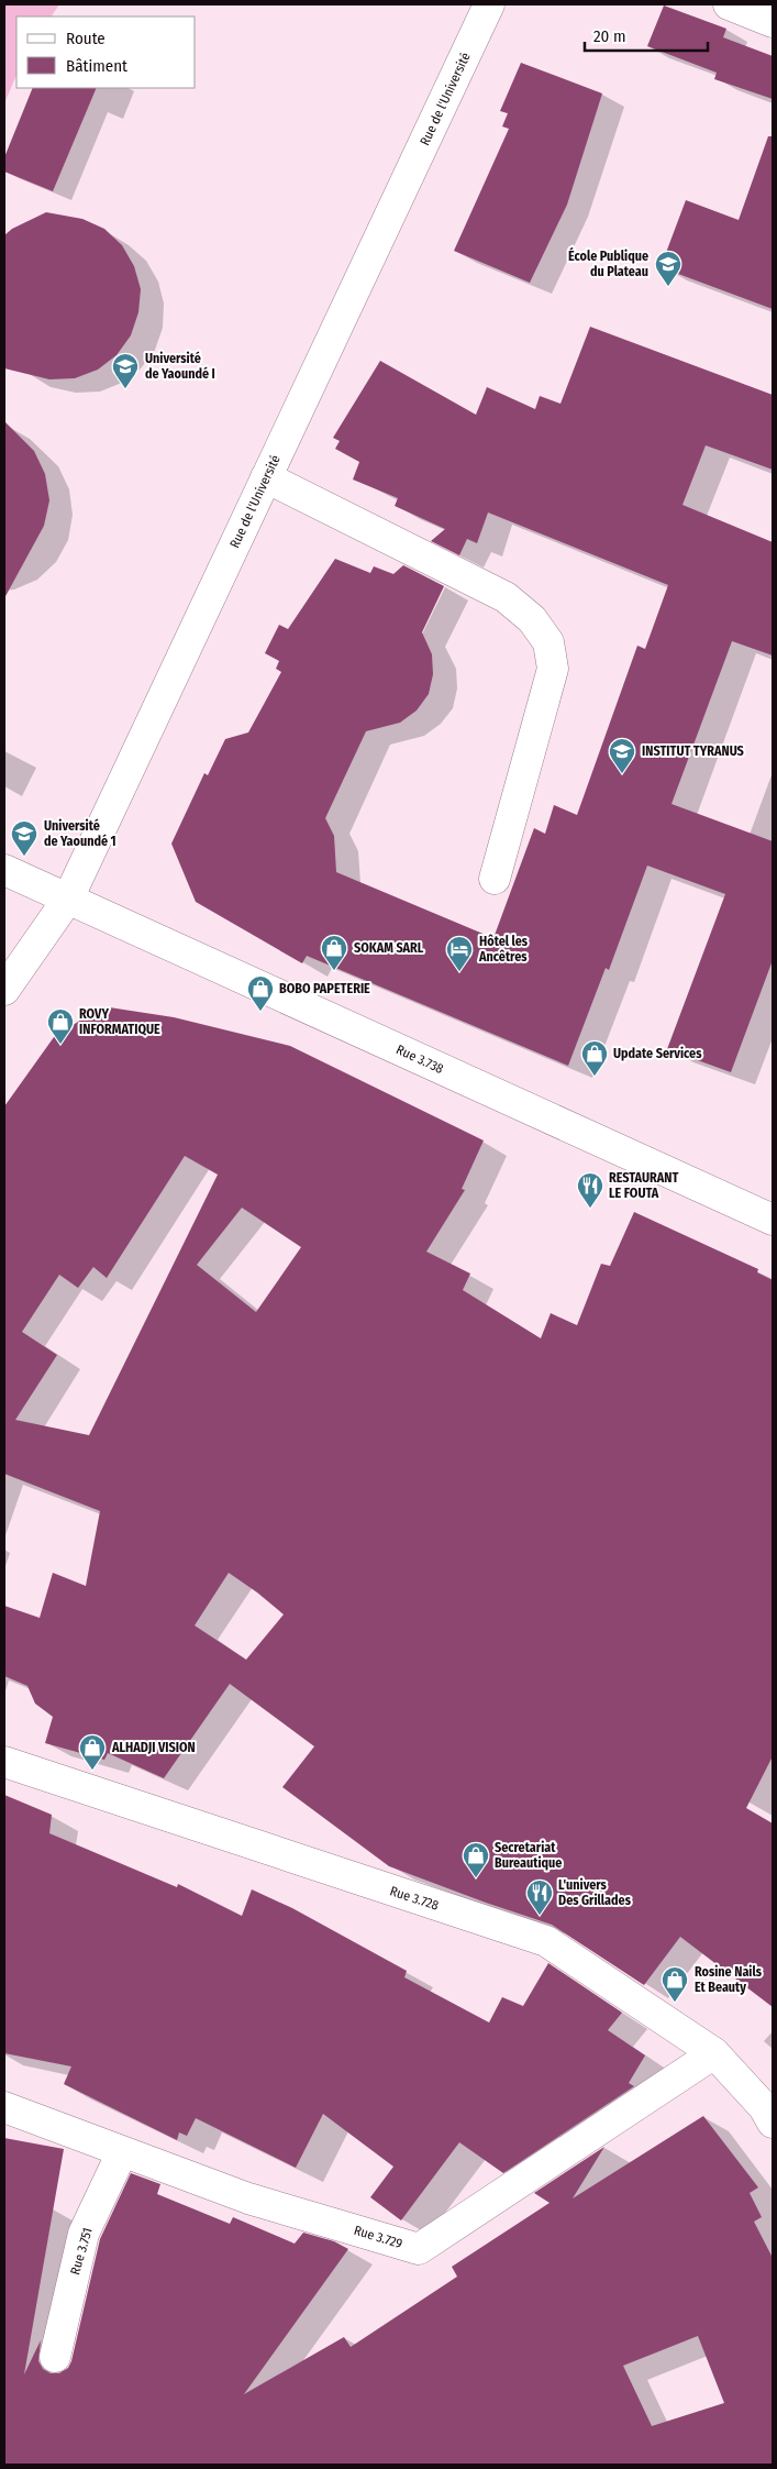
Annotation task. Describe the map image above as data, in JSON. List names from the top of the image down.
{
  "streets": {
    "street": [
      "Rue de l'Université",
      "Rue 3.738",
      "Rue 3.728",
      "Rue 3.729",
      "Rue 3.751"
    ]
  },
  "crossings": [
    ["Rue de l'Université", "Rue 3.738"],
    ["Rue 3.728", "Rue 3.729"],
    ["Rue 3.729", "Rue 3.751"]
  ],
  "places": {
    "school or university": [
      "École Publique du Plateau",
      "Université de Yaoundé I",
      "INSTITUT TYRANUS",
      "Université de Yaoundé 1"
    ],
    "shop": [
      "SOKAM SARL",
      "BOBO PAPETERIE",
      "ROVY INFORMATIQUE",
      "Update Services",
      "ALHADJI VISION",
      "Secretariat Bureautique",
      "Rosine Nails Et Beauty"
    ],
    "hotel": ["Hôtel les Ancêtres"],
    "restaurant": ["RESTAURANT LE FOUTA", "L'univers Des Grillades"]
  },
  "legend": ["Route", "Bâtiment"],
  "scale_bar": "20 m"
}
